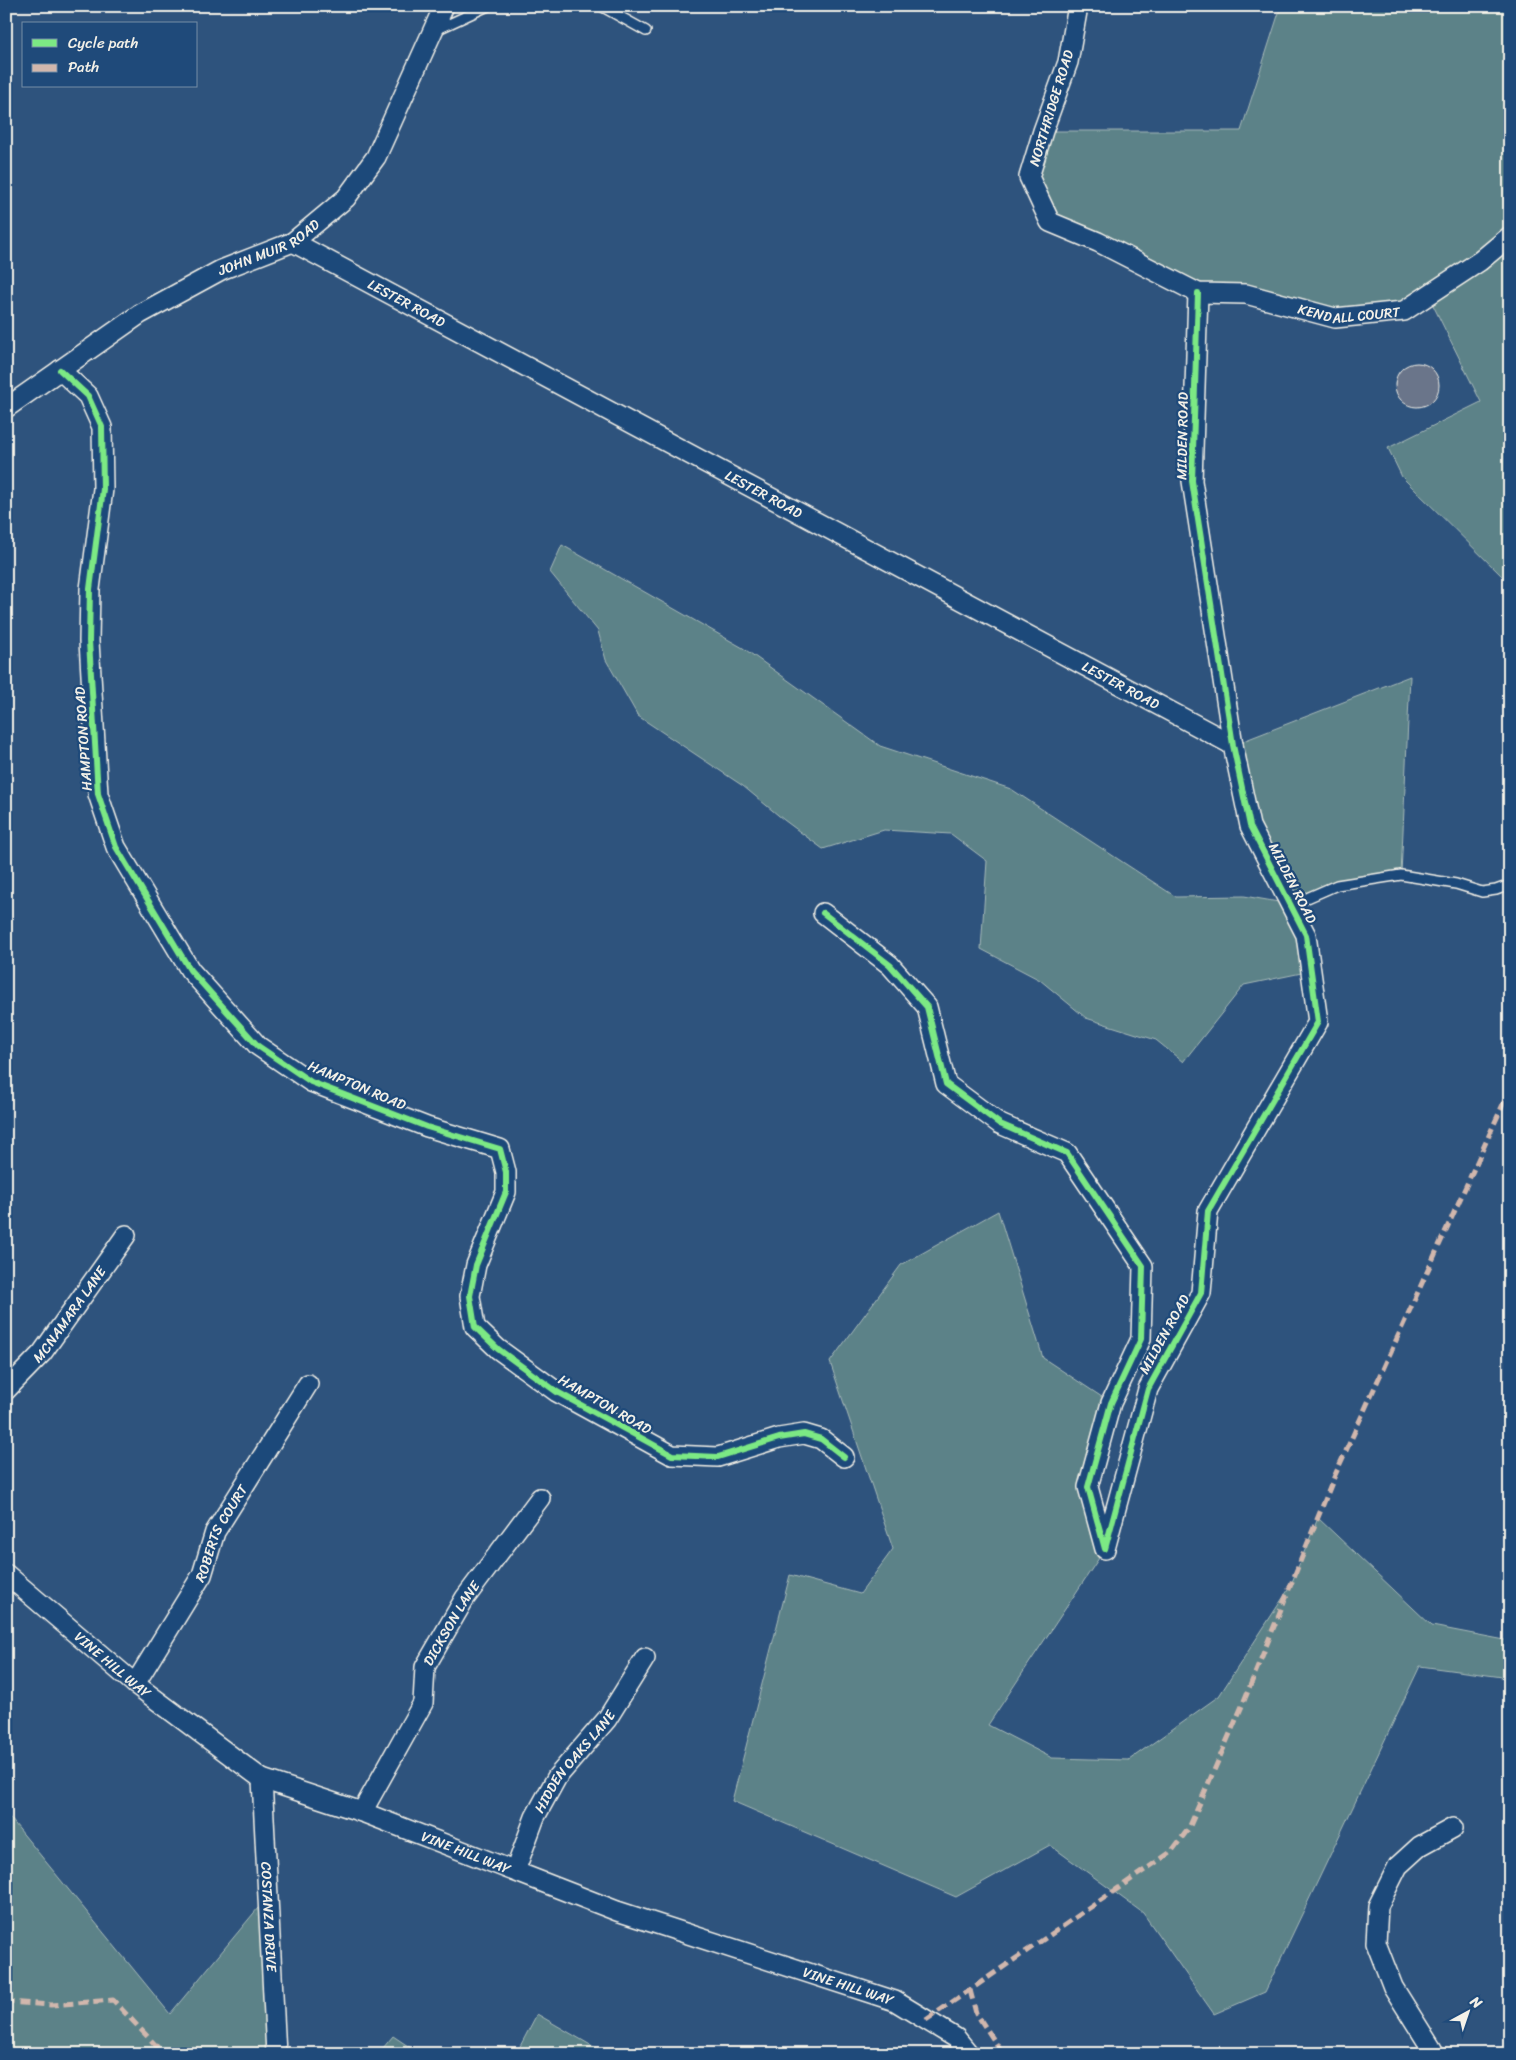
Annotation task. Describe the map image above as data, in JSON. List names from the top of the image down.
{
  "streets": {
    "street": [
      "NORTHRIDGE ROAD",
      "JOHN MUIR ROAD",
      "LESTER ROAD",
      "KENDALL COURT",
      "MILDEN ROAD",
      "HAMPTON ROAD",
      "MCNAMARA LANE",
      "ROBERTS COURT",
      "DICKSON LANE",
      "VINE HILL WAY",
      "HIDDEN OAKS LANE",
      "COSTANZA DRIVE"
    ]
  },
  "crossings": [
    ["NORTHRIDGE ROAD", "KENDALL COURT"],
    ["NORTHRIDGE ROAD", "MILDEN ROAD"],
    ["JOHN MUIR ROAD", "LESTER ROAD"],
    ["JOHN MUIR ROAD", "HAMPTON ROAD"],
    ["LESTER ROAD", "MILDEN ROAD"],
    ["KENDALL COURT", "MILDEN ROAD"],
    ["ROBERTS COURT", "VINE HILL WAY"],
    ["DICKSON LANE", "VINE HILL WAY"],
    ["VINE HILL WAY", "HIDDEN OAKS LANE"],
    ["VINE HILL WAY", "COSTANZA DRIVE"]
  ],
  "legend": ["Cycle path", "Path"],
  "north": "top right"
}
